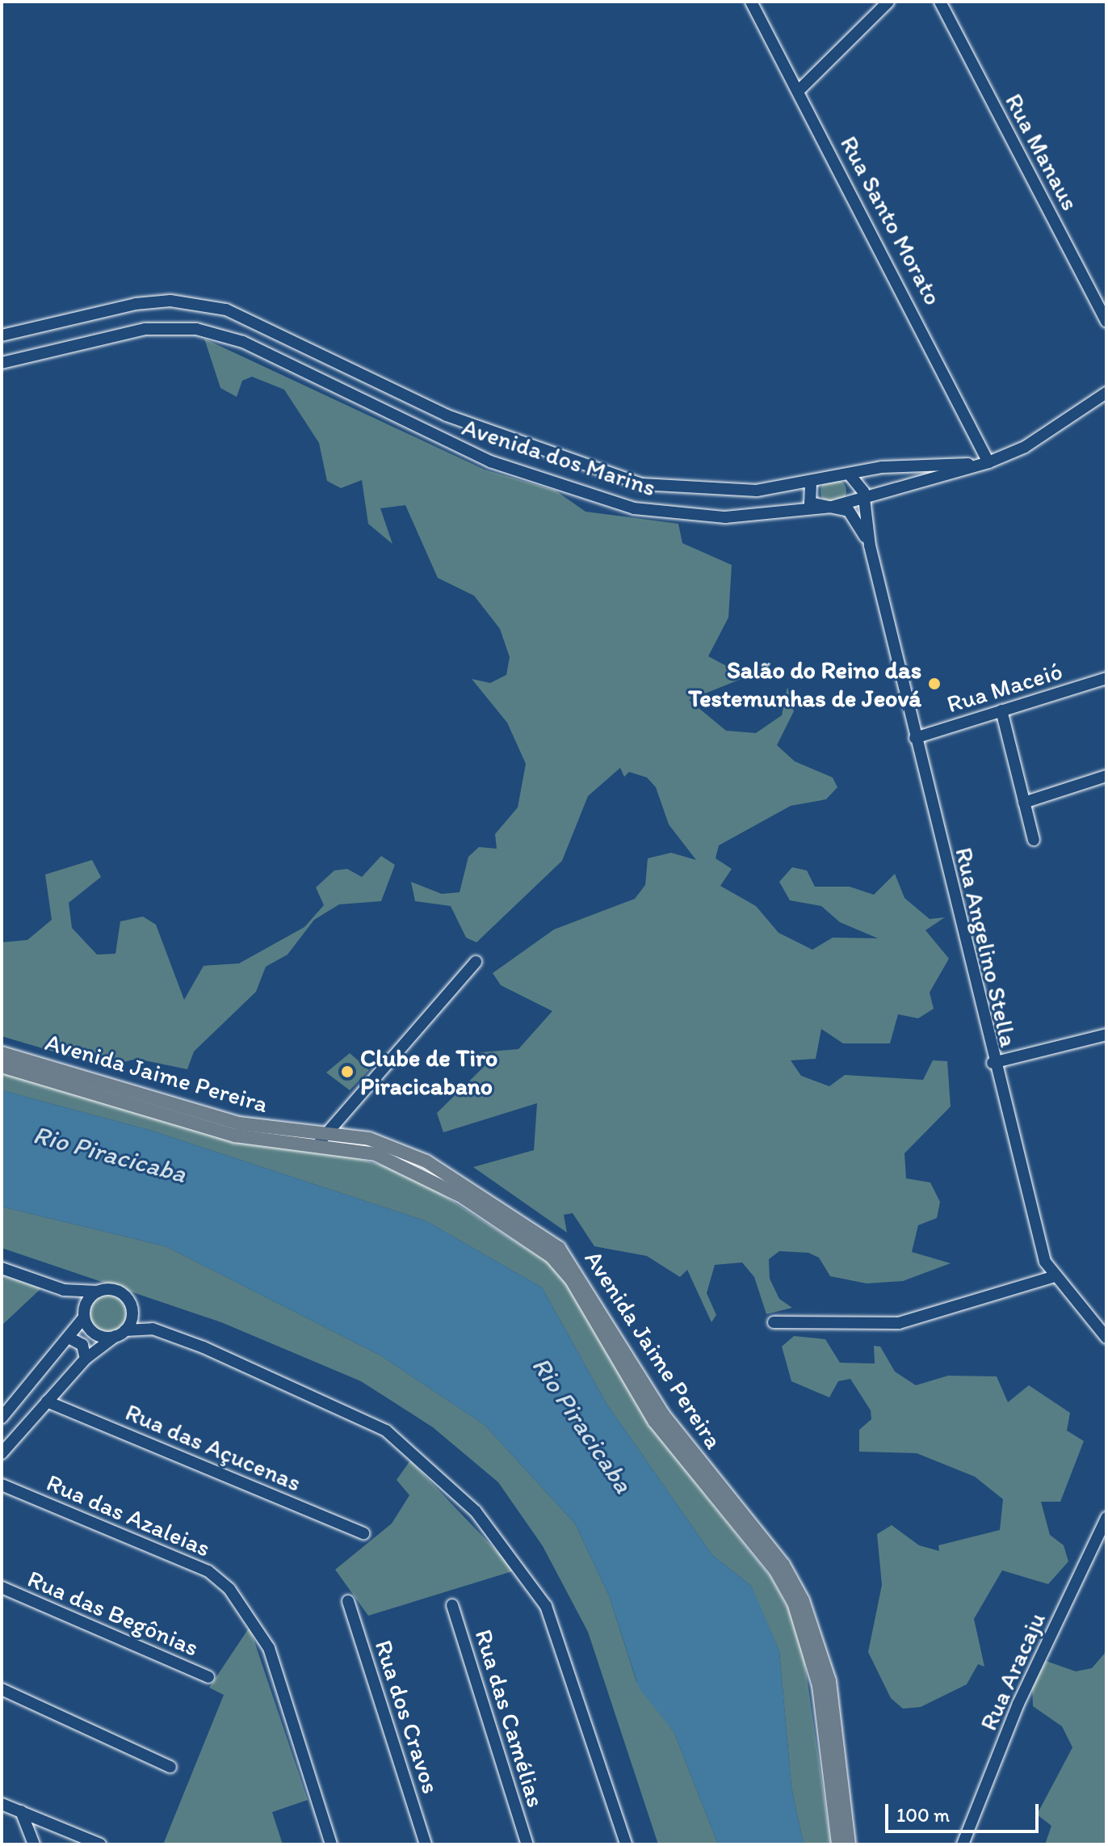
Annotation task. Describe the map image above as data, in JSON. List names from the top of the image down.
{
  "streets": {
    "main road": ["Avenida Jaime Pereira"],
    "street": [
      "Rua Manaus",
      "Rua Santo Morato",
      "Avenida dos Marins",
      "Rua Maceió",
      "Rua Angelino Stella",
      "Rua das Açucenas",
      "Rua das Azaleias",
      "Rua das Begônias",
      "Rua Aracaju",
      "Rua dos Cravos",
      "Rua das Camélias"
    ]
  },
  "crossings": [
    ["Rua Santo Morato", "Avenida dos Marins"],
    ["Rua Maceió", "Rua Angelino Stella"]
  ],
  "water": ["Rio Piracicaba"],
  "places": ["Salão do Reino das Testemunhas de Jeová", "Clube de Tiro Piracicabano"],
  "scale_bar": "100 m"
}
